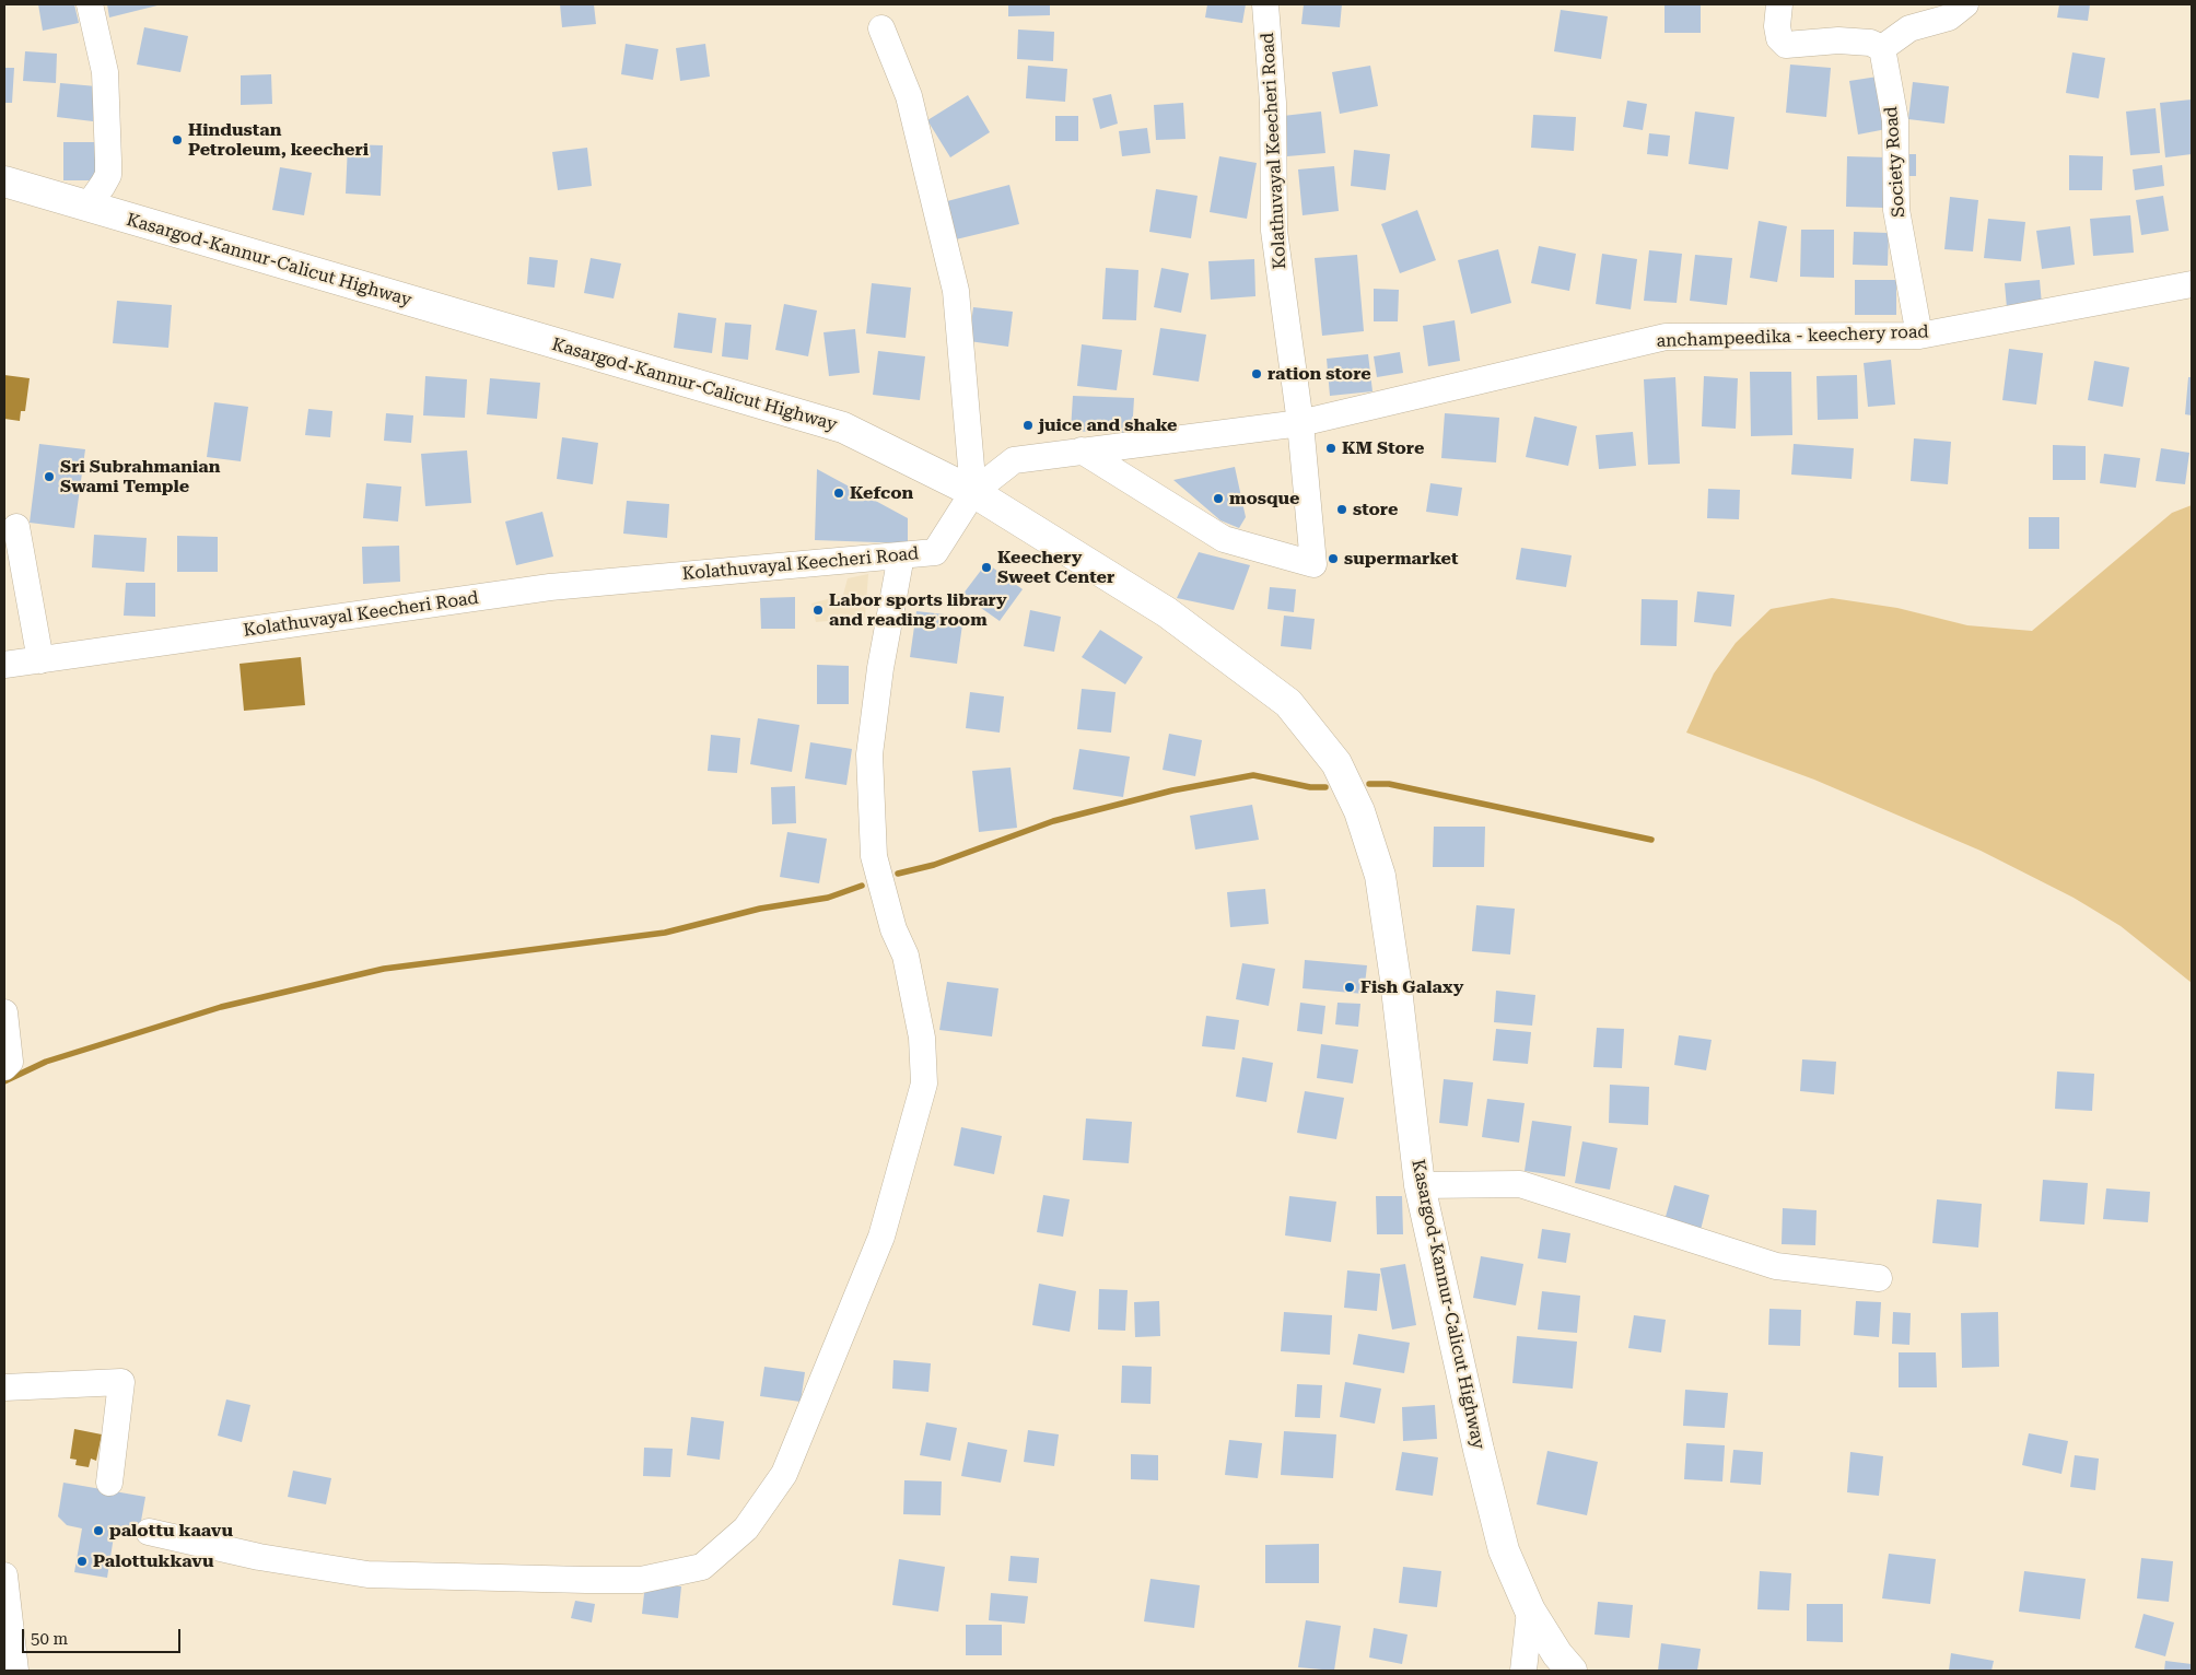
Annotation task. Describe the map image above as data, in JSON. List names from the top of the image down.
{
  "streets": {
    "highway": ["Kasargod-Kannur-Calicut Highway"],
    "street": ["Kolathuvayal Keecheri Road", "Society Road", "anchampeedika - keechery road"]
  },
  "crossings": [
    ["Kolathuvayal Keecheri Road", "Kasargod-Kannur-Calicut Highway"],
    ["Kolathuvayal Keecheri Road", "anchampeedika - keechery road"],
    ["Society Road", "anchampeedika - keechery road"]
  ],
  "places": [
    "Hindustan Petroleum, keecheri",
    "ration store",
    "juice and shake",
    "KM Store",
    "Sri Subrahmanian Swami Temple",
    "Kefcon",
    "mosque",
    "store",
    "supermarket",
    "Keechery Sweet Center",
    "Labor sports library and reading room",
    "Fish Galaxy",
    "palottu kaavu",
    "Palottukkavu"
  ],
  "scale_bar": "50 m"
}
